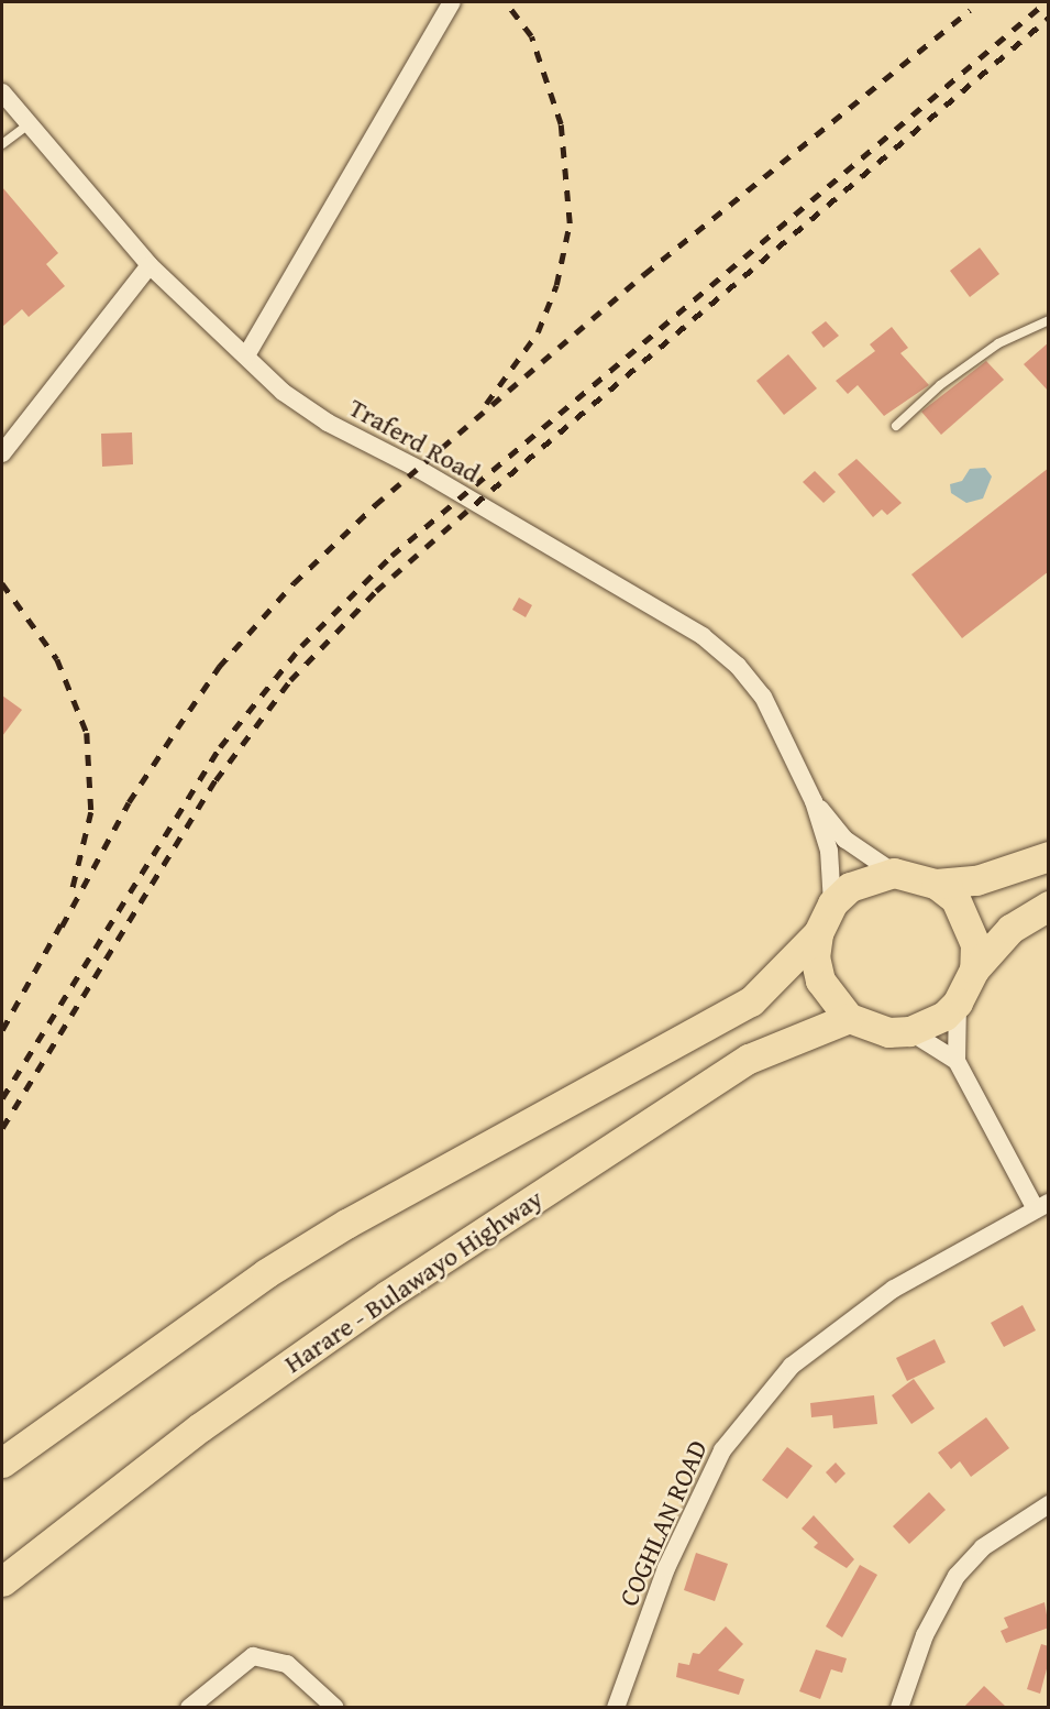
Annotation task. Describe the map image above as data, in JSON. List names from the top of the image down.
{
  "streets": {
    "highway": ["Harare - Bulawayo Highway"],
    "street": ["Traferd Road", "COGHLAN ROAD"]
  },
  "crossings": [
    ["Traferd Road", "Harare - Bulawayo Highway"]
  ]
}
